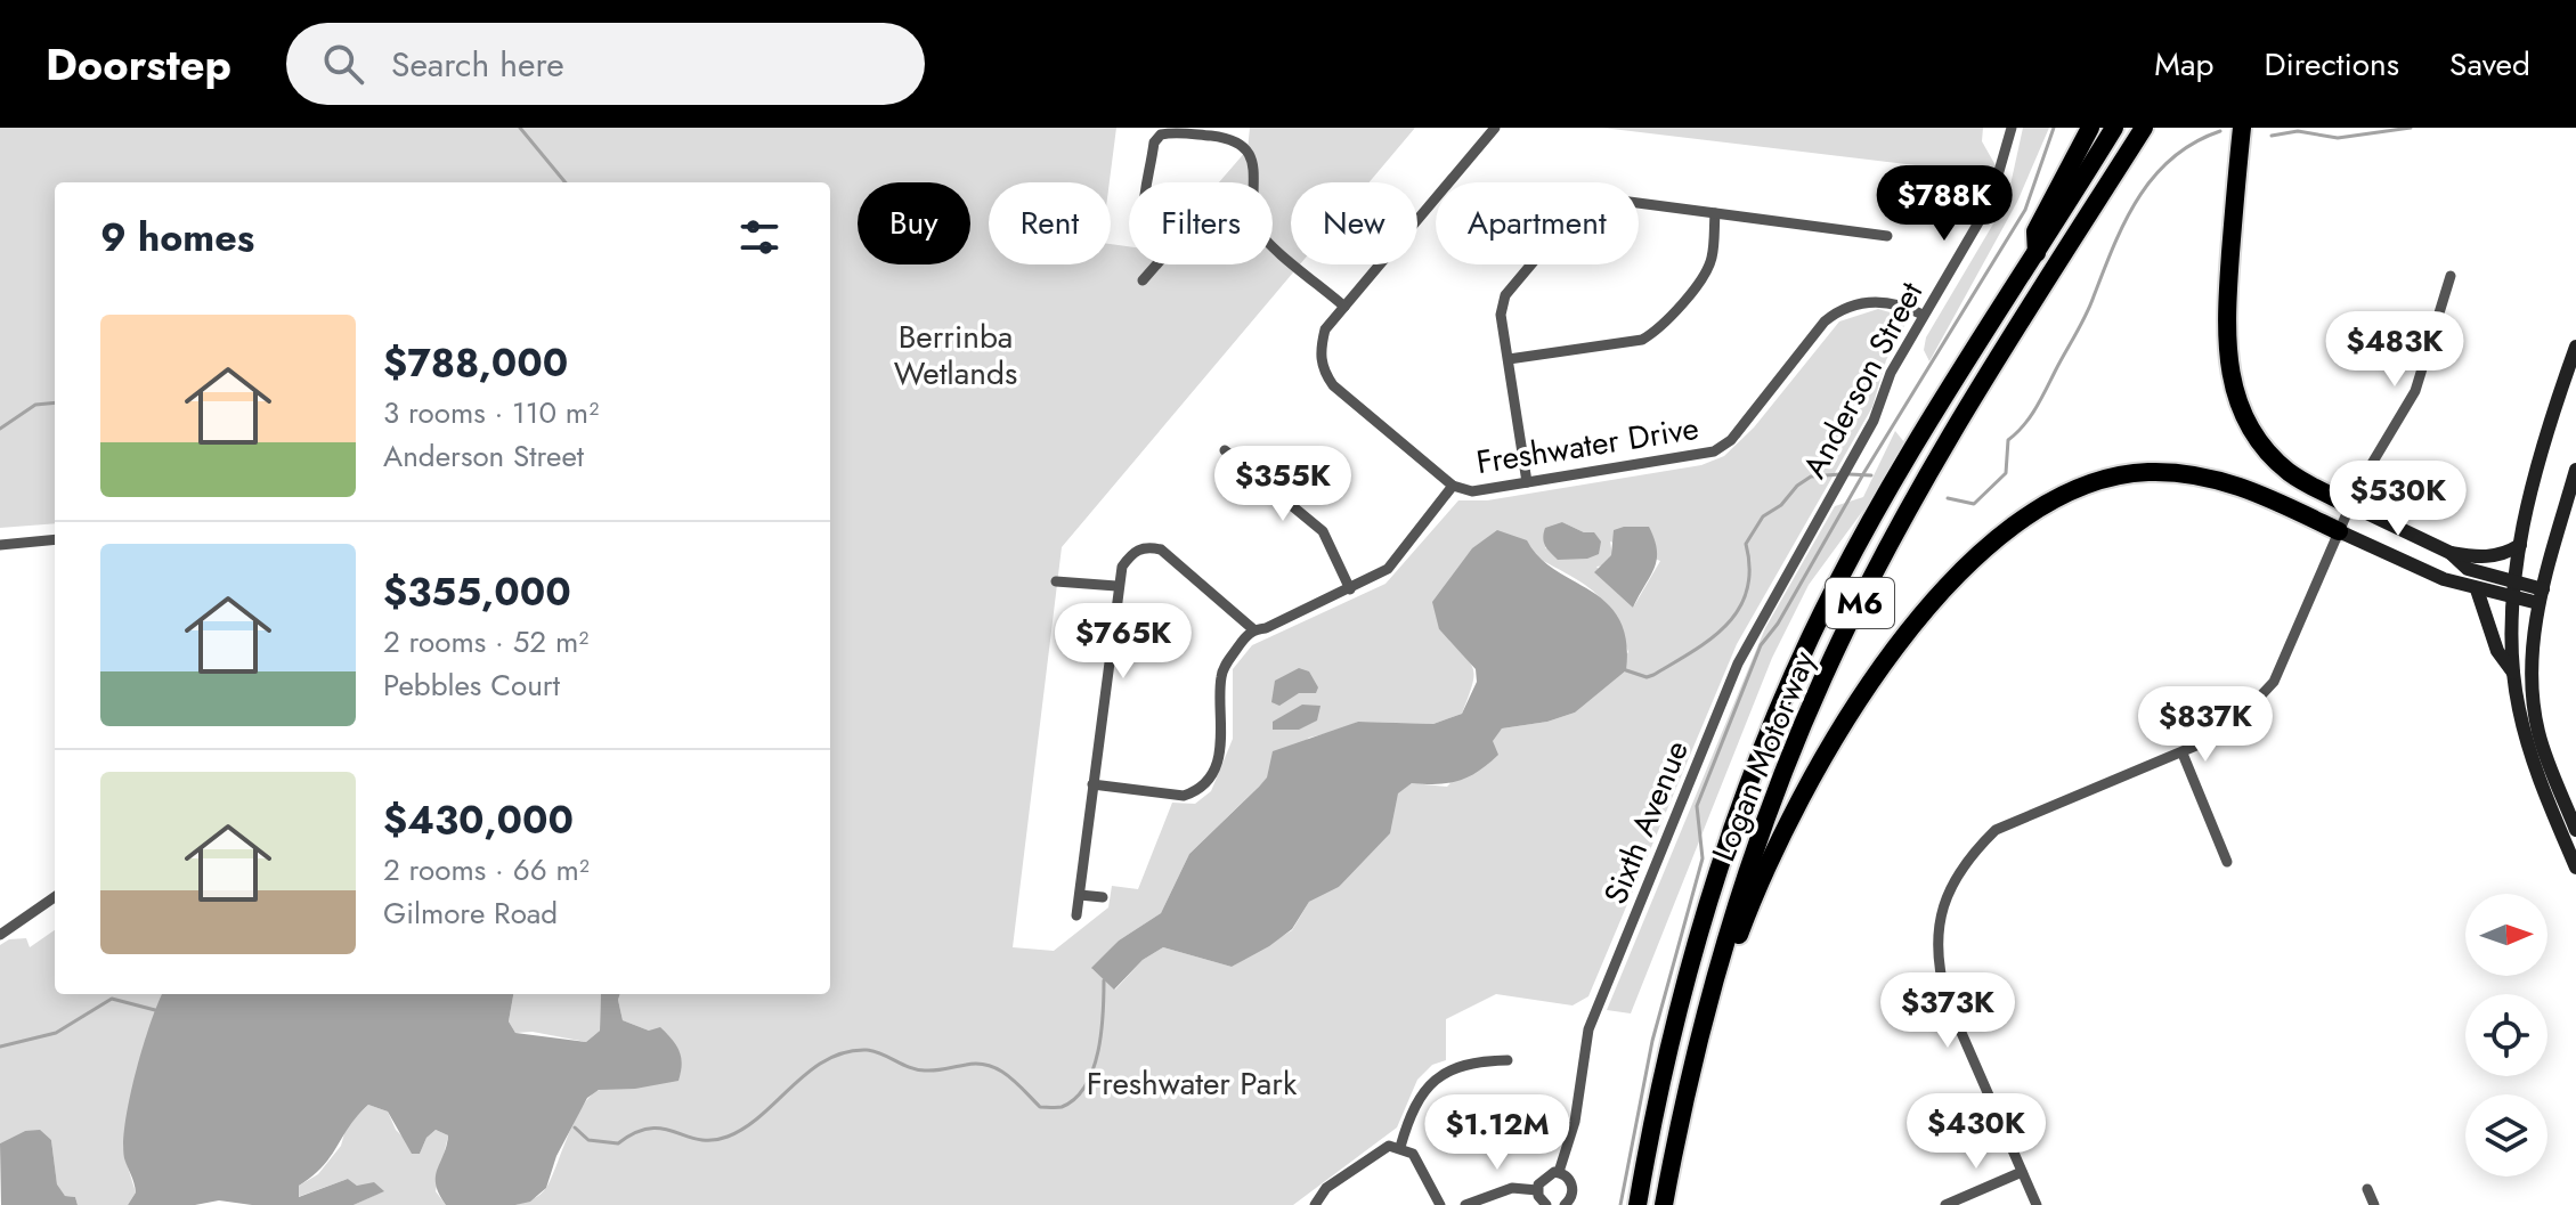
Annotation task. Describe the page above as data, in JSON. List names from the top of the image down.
{
  "streets": {
    "highway": ["M6", "Logan Motorway"],
    "street": ["Anderson Street", "Freshwater Drive", "Sixth Avenue"]
  },
  "crossings": [
    ["Anderson Street", "Freshwater Drive"],
    ["Anderson Street", "Sixth Avenue"]
  ],
  "parks": ["Berrinba Wetlands", "Freshwater Park"],
  "north": "right",
  "page": {
    "header": "Doorstep",
    "search": "Search here",
    "nav": ["Map", "Directions", "Saved"],
    "price": [
      "$788K",
      "$483K",
      "$355K",
      "$530K",
      "$765K",
      "$837K",
      "$373K",
      "$430K",
      "$1.12M"
    ],
    "chip": [
      "Buy",
      "Rent",
      "Filters",
      "New",
      "Apartment"
    ],
    "heading": "9 homes",
    "list": [
      {
        "name": "$788,000",
        "note": "3 rooms · 110 m² · Anderson Street"
      },
      {
        "name": "$355,000",
        "note": "2 rooms · 52 m² · Pebbles Court"
      },
      {
        "name": "$430,000",
        "note": "2 rooms · 66 m² · Gilmore Road"
      }
    ]
  }
}
